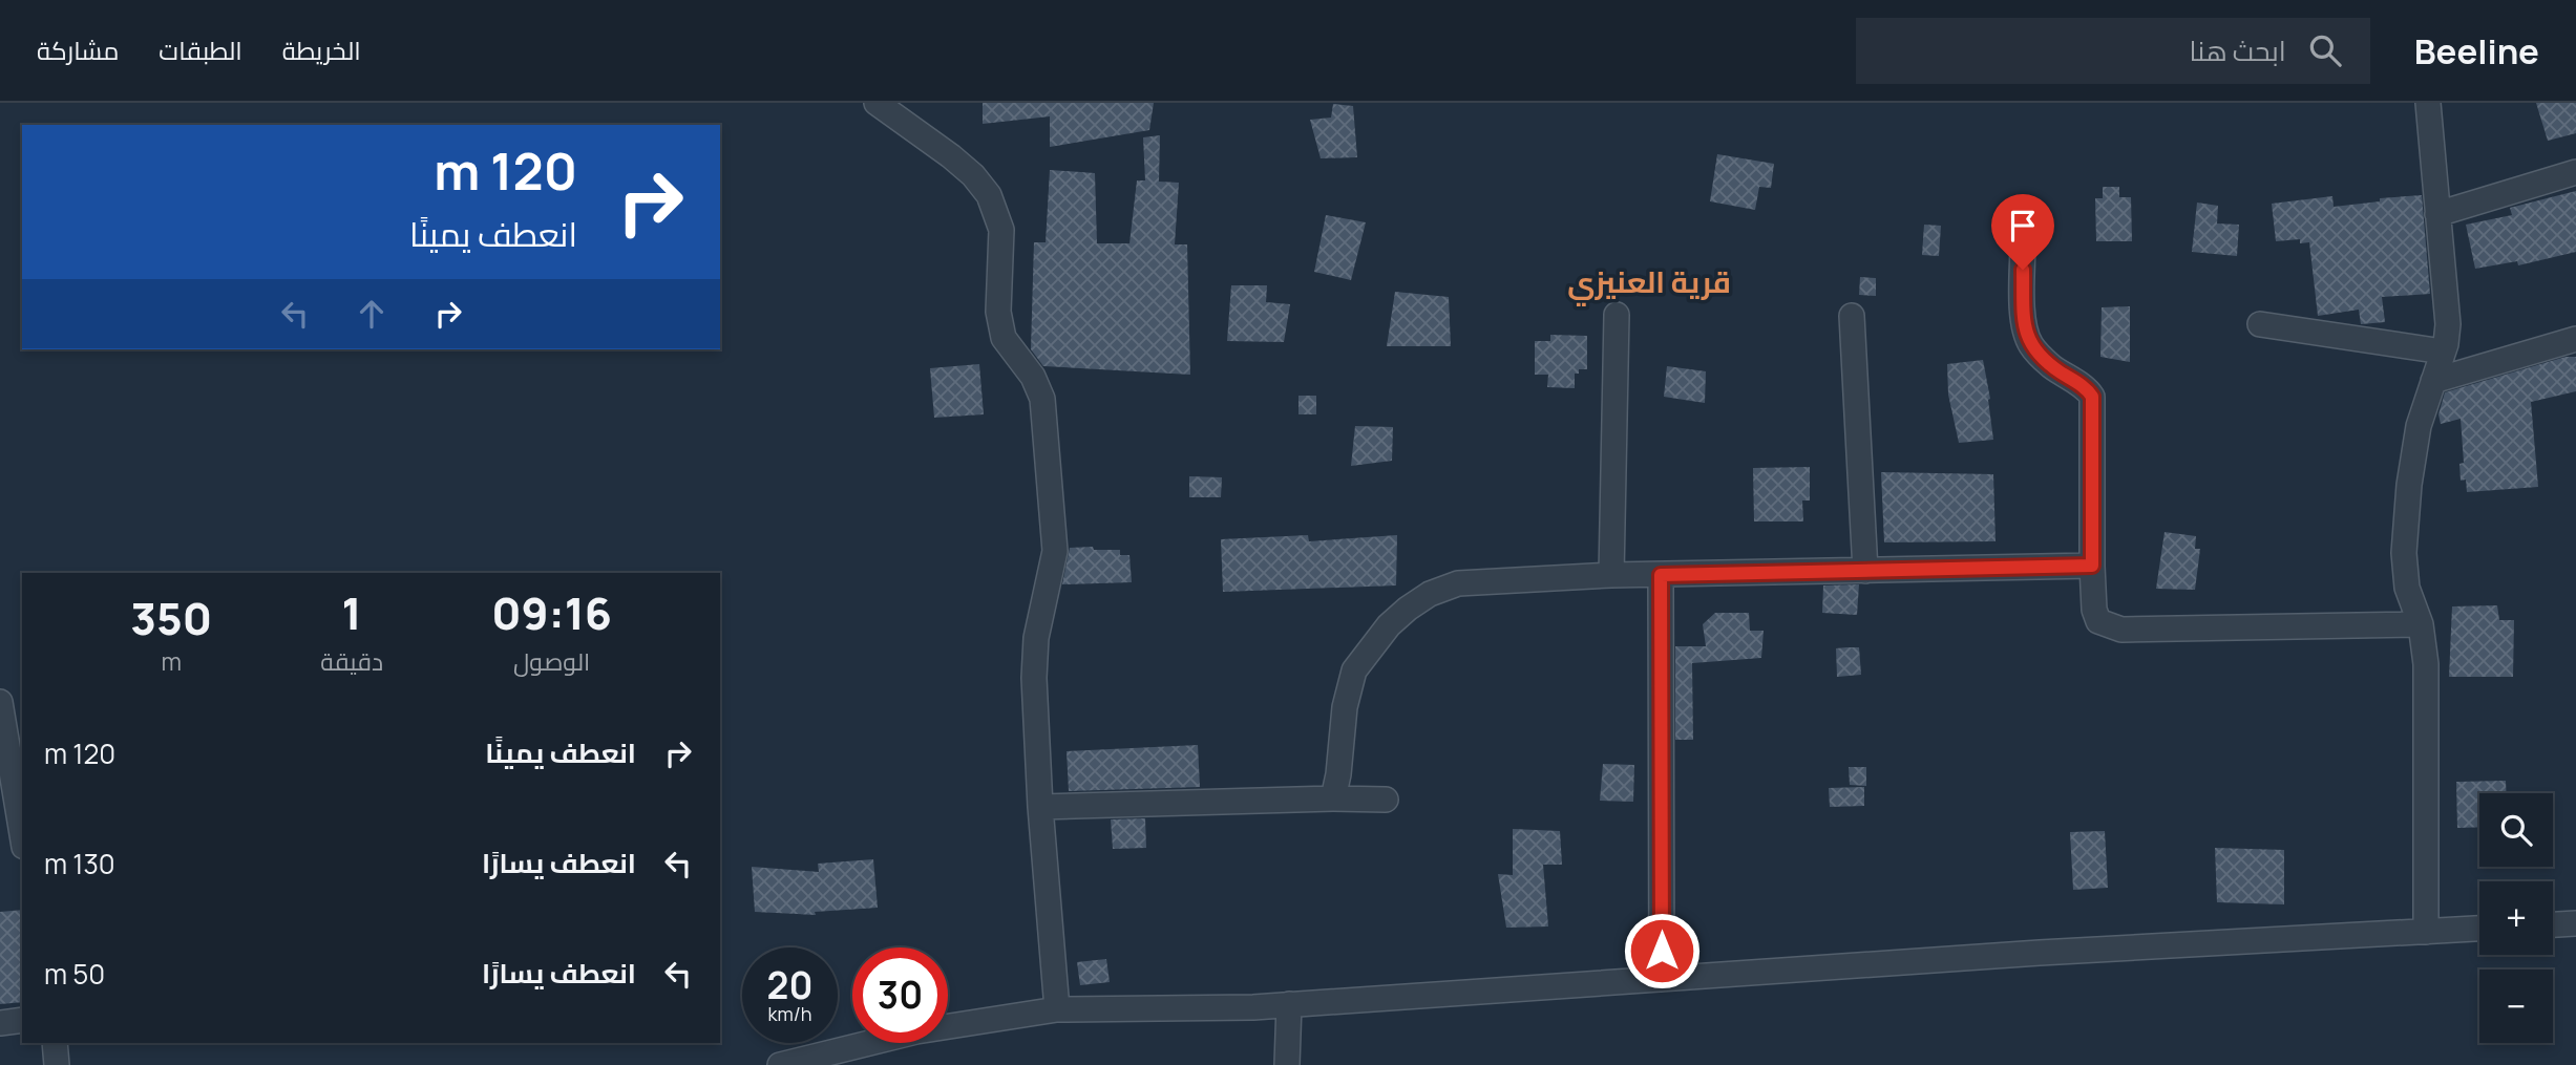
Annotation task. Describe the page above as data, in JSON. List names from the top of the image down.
{
  "districts": ["قرية العنيزي"],
  "page": {
    "header": "Beeline",
    "search": "ابحث هنا",
    "nav": ["الخريطة", "الطبقات", "مشاركة"],
    "turn": ["120 m", "انعطف يمينًا"],
    "eta": [
      "09:16",
      "الوصول",
      "1",
      "دقيقة",
      "350",
      "m"
    ],
    "list": [
      {
        "name": "انعطف يمينًا",
        "value": "120 m"
      },
      {
        "name": "انعطف يسارًا",
        "value": "130 m"
      },
      {
        "name": "انعطف يسارًا",
        "value": "50 m"
      }
    ],
    "map_buttons": ["+", "−"],
    "speed": "20 km/h",
    "limit": "30"
  }
}
